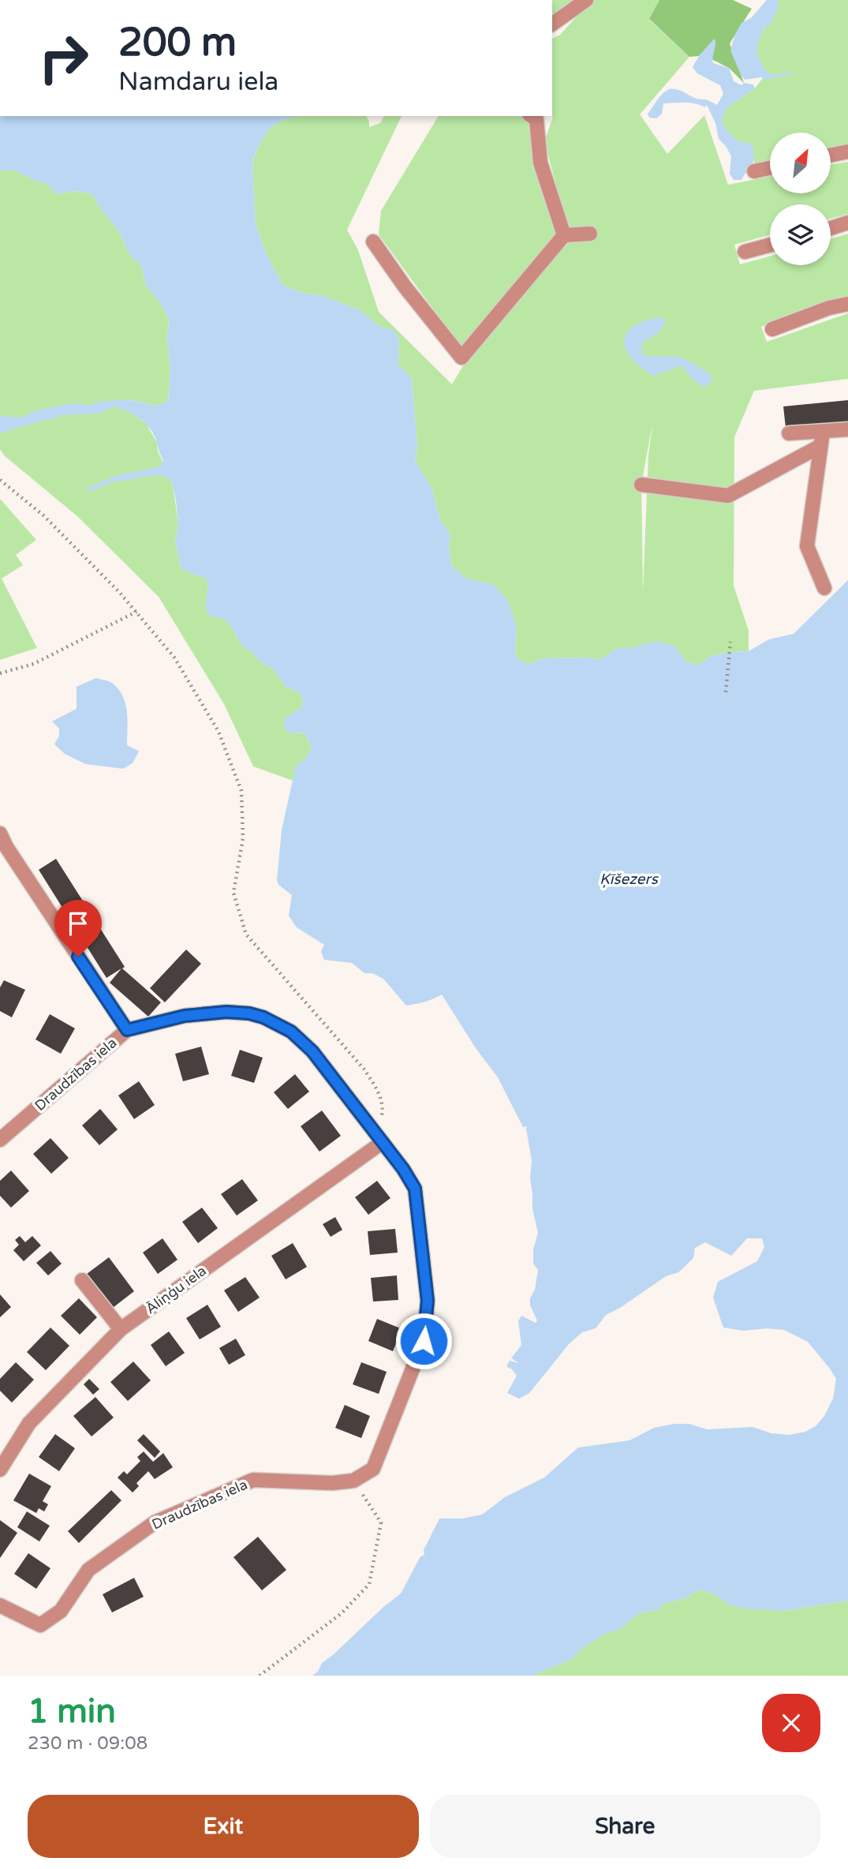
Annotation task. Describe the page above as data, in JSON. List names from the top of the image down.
{
  "streets": {
    "street": ["Draudzības iela", "Āliņģu iela"]
  },
  "crossings": [
    ["Draudzības iela", "Āliņģu iela"]
  ],
  "water": ["Ķīšezers"],
  "north": "top right",
  "page": {
    "turn": ["200 m", "Namdaru iela"],
    "heading": ["1 min", "230 m · 09:08"],
    "buttons": ["Exit", "Share"]
  }
}
